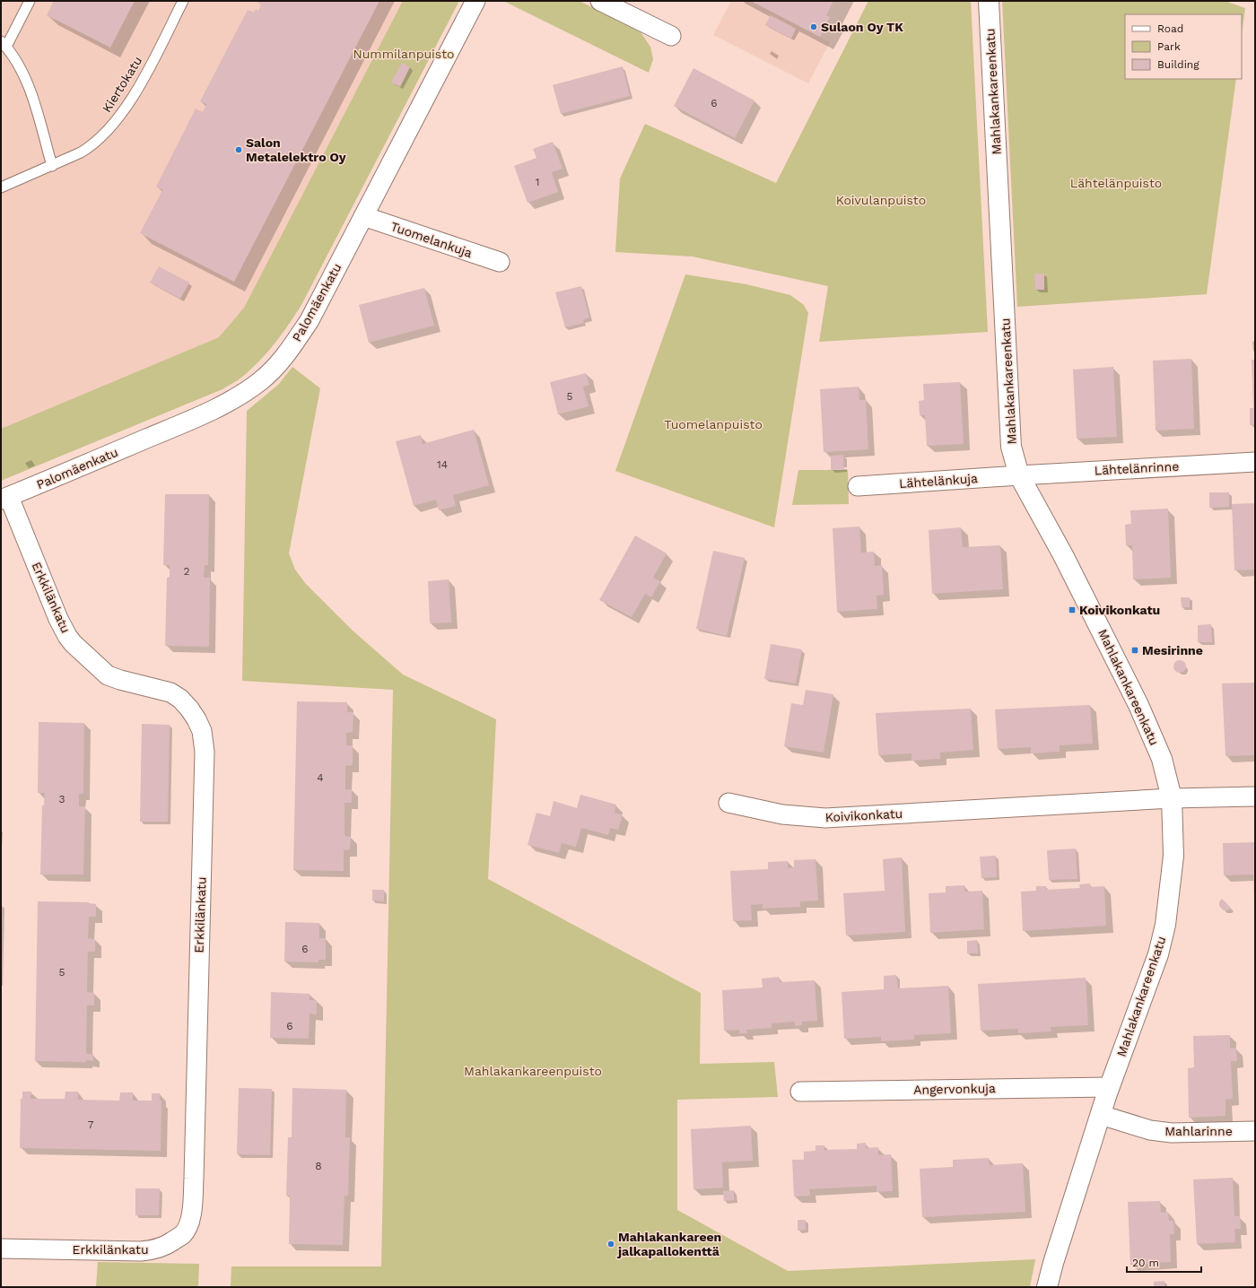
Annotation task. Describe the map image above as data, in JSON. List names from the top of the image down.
{
  "streets": {
    "street": [
      "Mahlakankareenkatu",
      "Tuomelankuja",
      "Palomäenkatu",
      "Lähtelänrinne",
      "Lähtelänkuja",
      "Erkkilänkatu",
      "Koivikonkatu",
      "Angervonkuja",
      "Mahlarinne"
    ],
    "lane": ["Kiertokatu"]
  },
  "crossings": [
    ["Mahlakankareenkatu", "Lähtelänrinne"],
    ["Mahlakankareenkatu", "Lähtelänkuja"],
    ["Mahlakankareenkatu", "Koivikonkatu"],
    ["Mahlakankareenkatu", "Angervonkuja"],
    ["Mahlakankareenkatu", "Mahlarinne"],
    ["Tuomelankuja", "Palomäenkatu"],
    ["Palomäenkatu", "Erkkilänkatu"],
    ["Lähtelänrinne", "Lähtelänkuja"]
  ],
  "parks": [
    "Nummilanpuisto",
    "Lähtelänpuisto",
    "Koivulanpuisto",
    "Tuomelanpuisto",
    "Mahlakankareenpuisto"
  ],
  "places": {
    "other": ["Sulaon Oy TK", "Salon Metalelektro Oy", "Mahlakankareen jalkapallokenttä"],
    "transit": ["Koivikonkatu", "Mesirinne"]
  },
  "house_numbers": [
    "6",
    "1",
    "5",
    "14",
    "2",
    "4",
    "3",
    "6",
    "5",
    "6",
    "7",
    "8"
  ],
  "legend": ["Road", "Park", "Building"],
  "scale_bar": "20 m"
}
